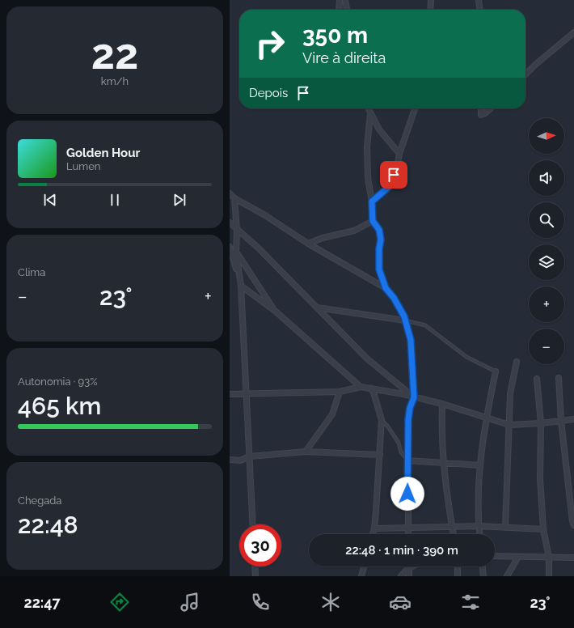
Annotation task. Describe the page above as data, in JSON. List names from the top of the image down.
{
  "north": "right",
  "page": {
    "tile": [
      ["22", "km/h"],
      "Clima",
      ["Autonomia · 93%", "465 km"],
      ["Chegada", "22:48"]
    ],
    "turn": ["350 m", "Vire à direita"],
    "then": "Depois",
    "map_buttons": ["+", "−"],
    "song": ["Golden Hour", "Lumen"],
    "heat": ["−", "23°", "+"],
    "limit": "30",
    "trip": "22:48 · 1 min · 390 m",
    "tabs": ["22:47", "23°"]
  }
}
